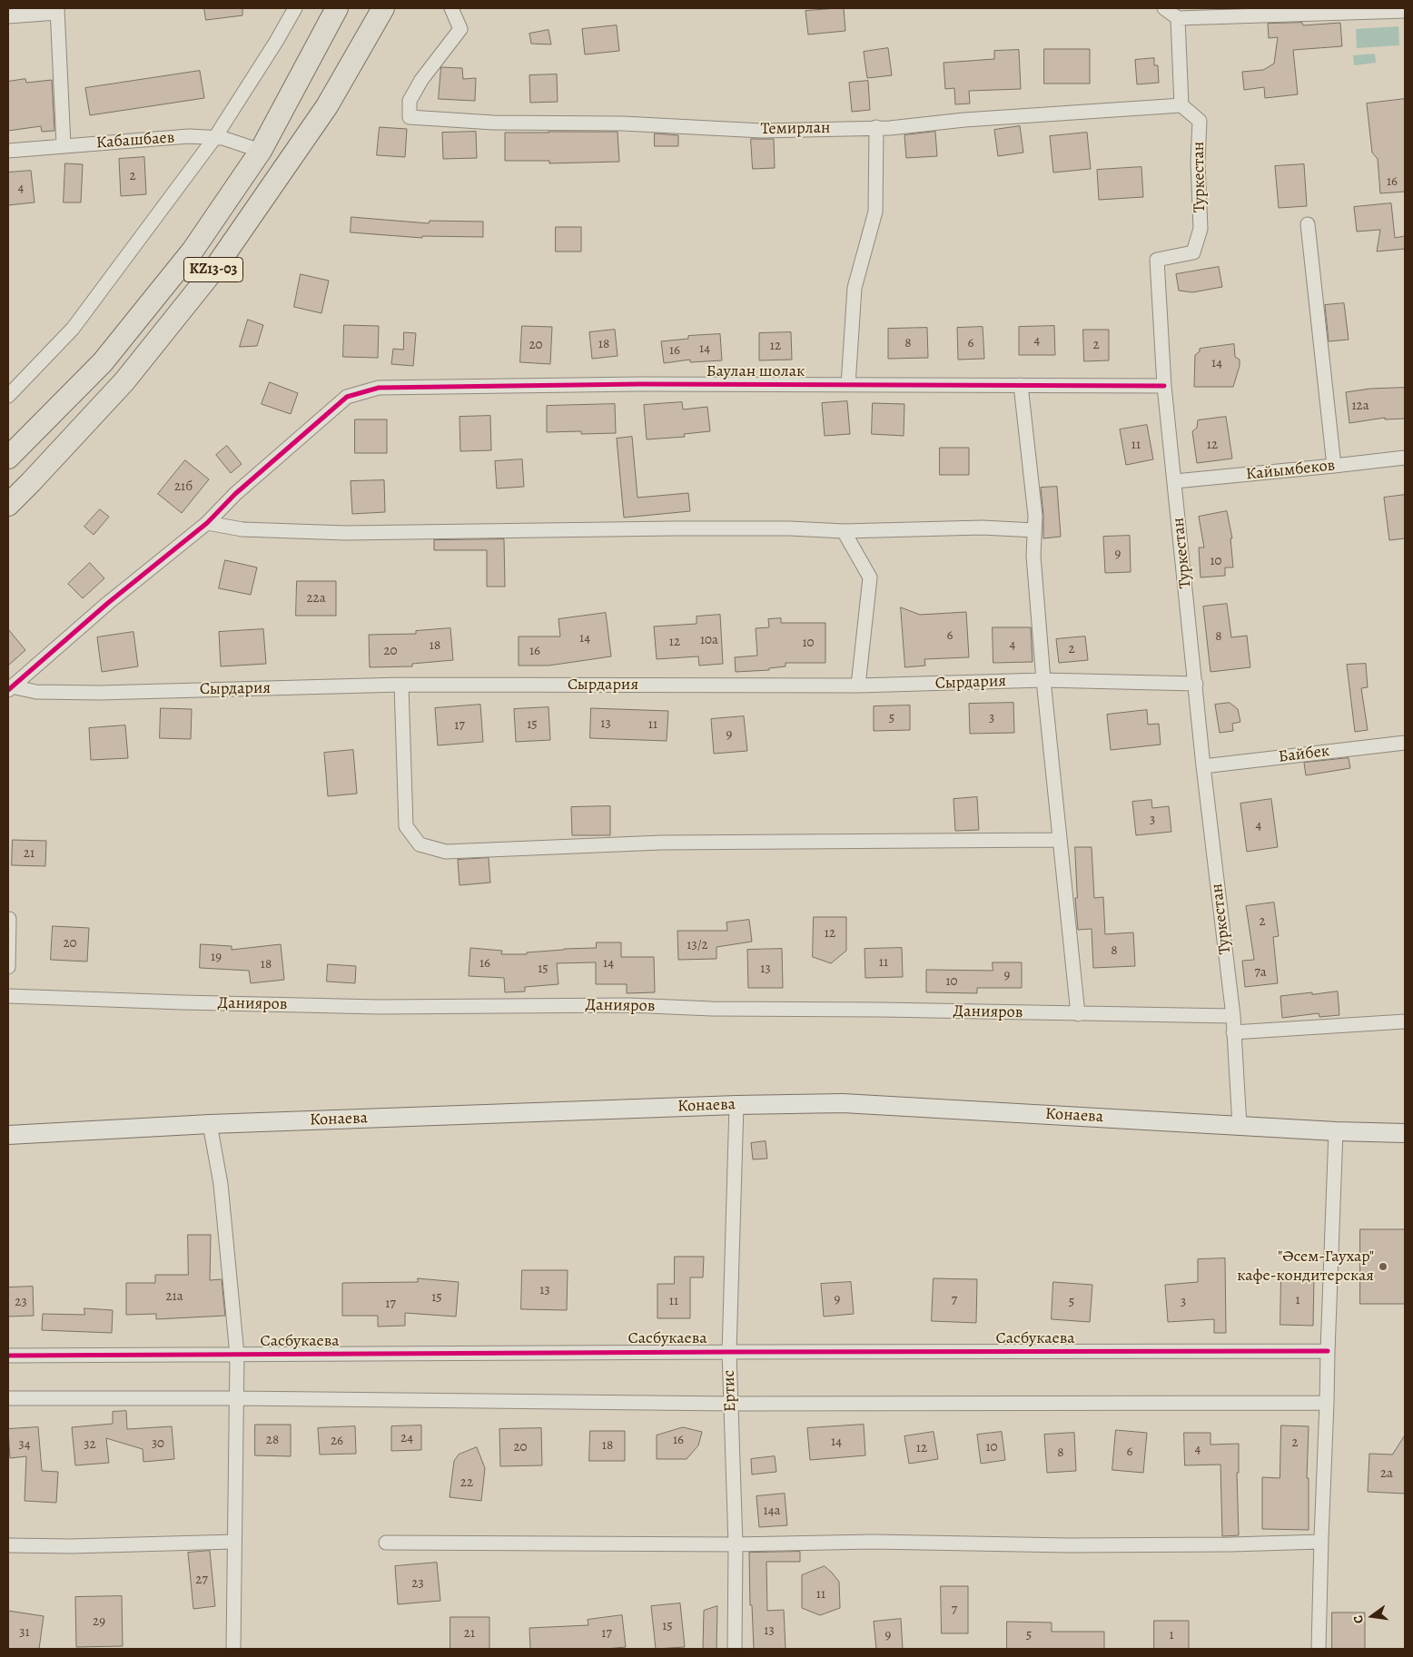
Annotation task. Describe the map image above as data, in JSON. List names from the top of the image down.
{
  "streets": {
    "highway": ["KZ13-03"],
    "main road": ["Конаева"],
    "street": [
      "Темирлан",
      "Кабашбаев",
      "Туркестан",
      "Баулан шолак",
      "Кайымбеков",
      "Сырдария",
      "Байбек",
      "Данияров",
      "Сасбукаева",
      "Ертис"
    ]
  },
  "crossings": [
    ["Темирлан", "Туркестан"],
    ["Кабашбаев", "KZ13-03"],
    ["Туркестан", "Баулан шолак"],
    ["Туркестан", "Кайымбеков"],
    ["Туркестан", "Сырдария"],
    ["Туркестан", "Байбек"],
    ["Туркестан", "Данияров"],
    ["Туркестан", "Конаева"],
    ["Конаева", "Ертис"],
    ["Сасбукаева", "Ертис"]
  ],
  "places": ["\"Әсем-Гаухар\" кафе-кондитерская"],
  "house_numbers": [
    "2",
    "16",
    "4",
    "4",
    "8",
    "6",
    "18",
    "20",
    "2",
    "12",
    "14",
    "16",
    "14",
    "12а",
    "11",
    "12",
    "21б",
    "9",
    "10",
    "22а",
    "6",
    "8",
    "14",
    "10а",
    "12",
    "10",
    "4",
    "18",
    "2",
    "20",
    "16",
    "5",
    "3",
    "13",
    "15",
    "11",
    "17",
    "9",
    "3",
    "4",
    "21",
    "2",
    "12",
    "20",
    "13/2",
    "8",
    "19",
    "11",
    "16",
    "14",
    "18",
    "15",
    "13",
    "7а",
    "9",
    "10",
    "13",
    "21а",
    "15",
    "9",
    "7",
    "1",
    "11",
    "23",
    "5",
    "3",
    "17",
    "24",
    "28",
    "16",
    "26",
    "14",
    "2",
    "30",
    "34",
    "32",
    "18",
    "20",
    "10",
    "12",
    "4",
    "6",
    "8",
    "2а",
    "22",
    "14а",
    "27",
    "23",
    "11",
    "7",
    "29",
    "15",
    "13",
    "31",
    "21",
    "17",
    "9",
    "5",
    "1"
  ],
  "north": "left"
}
